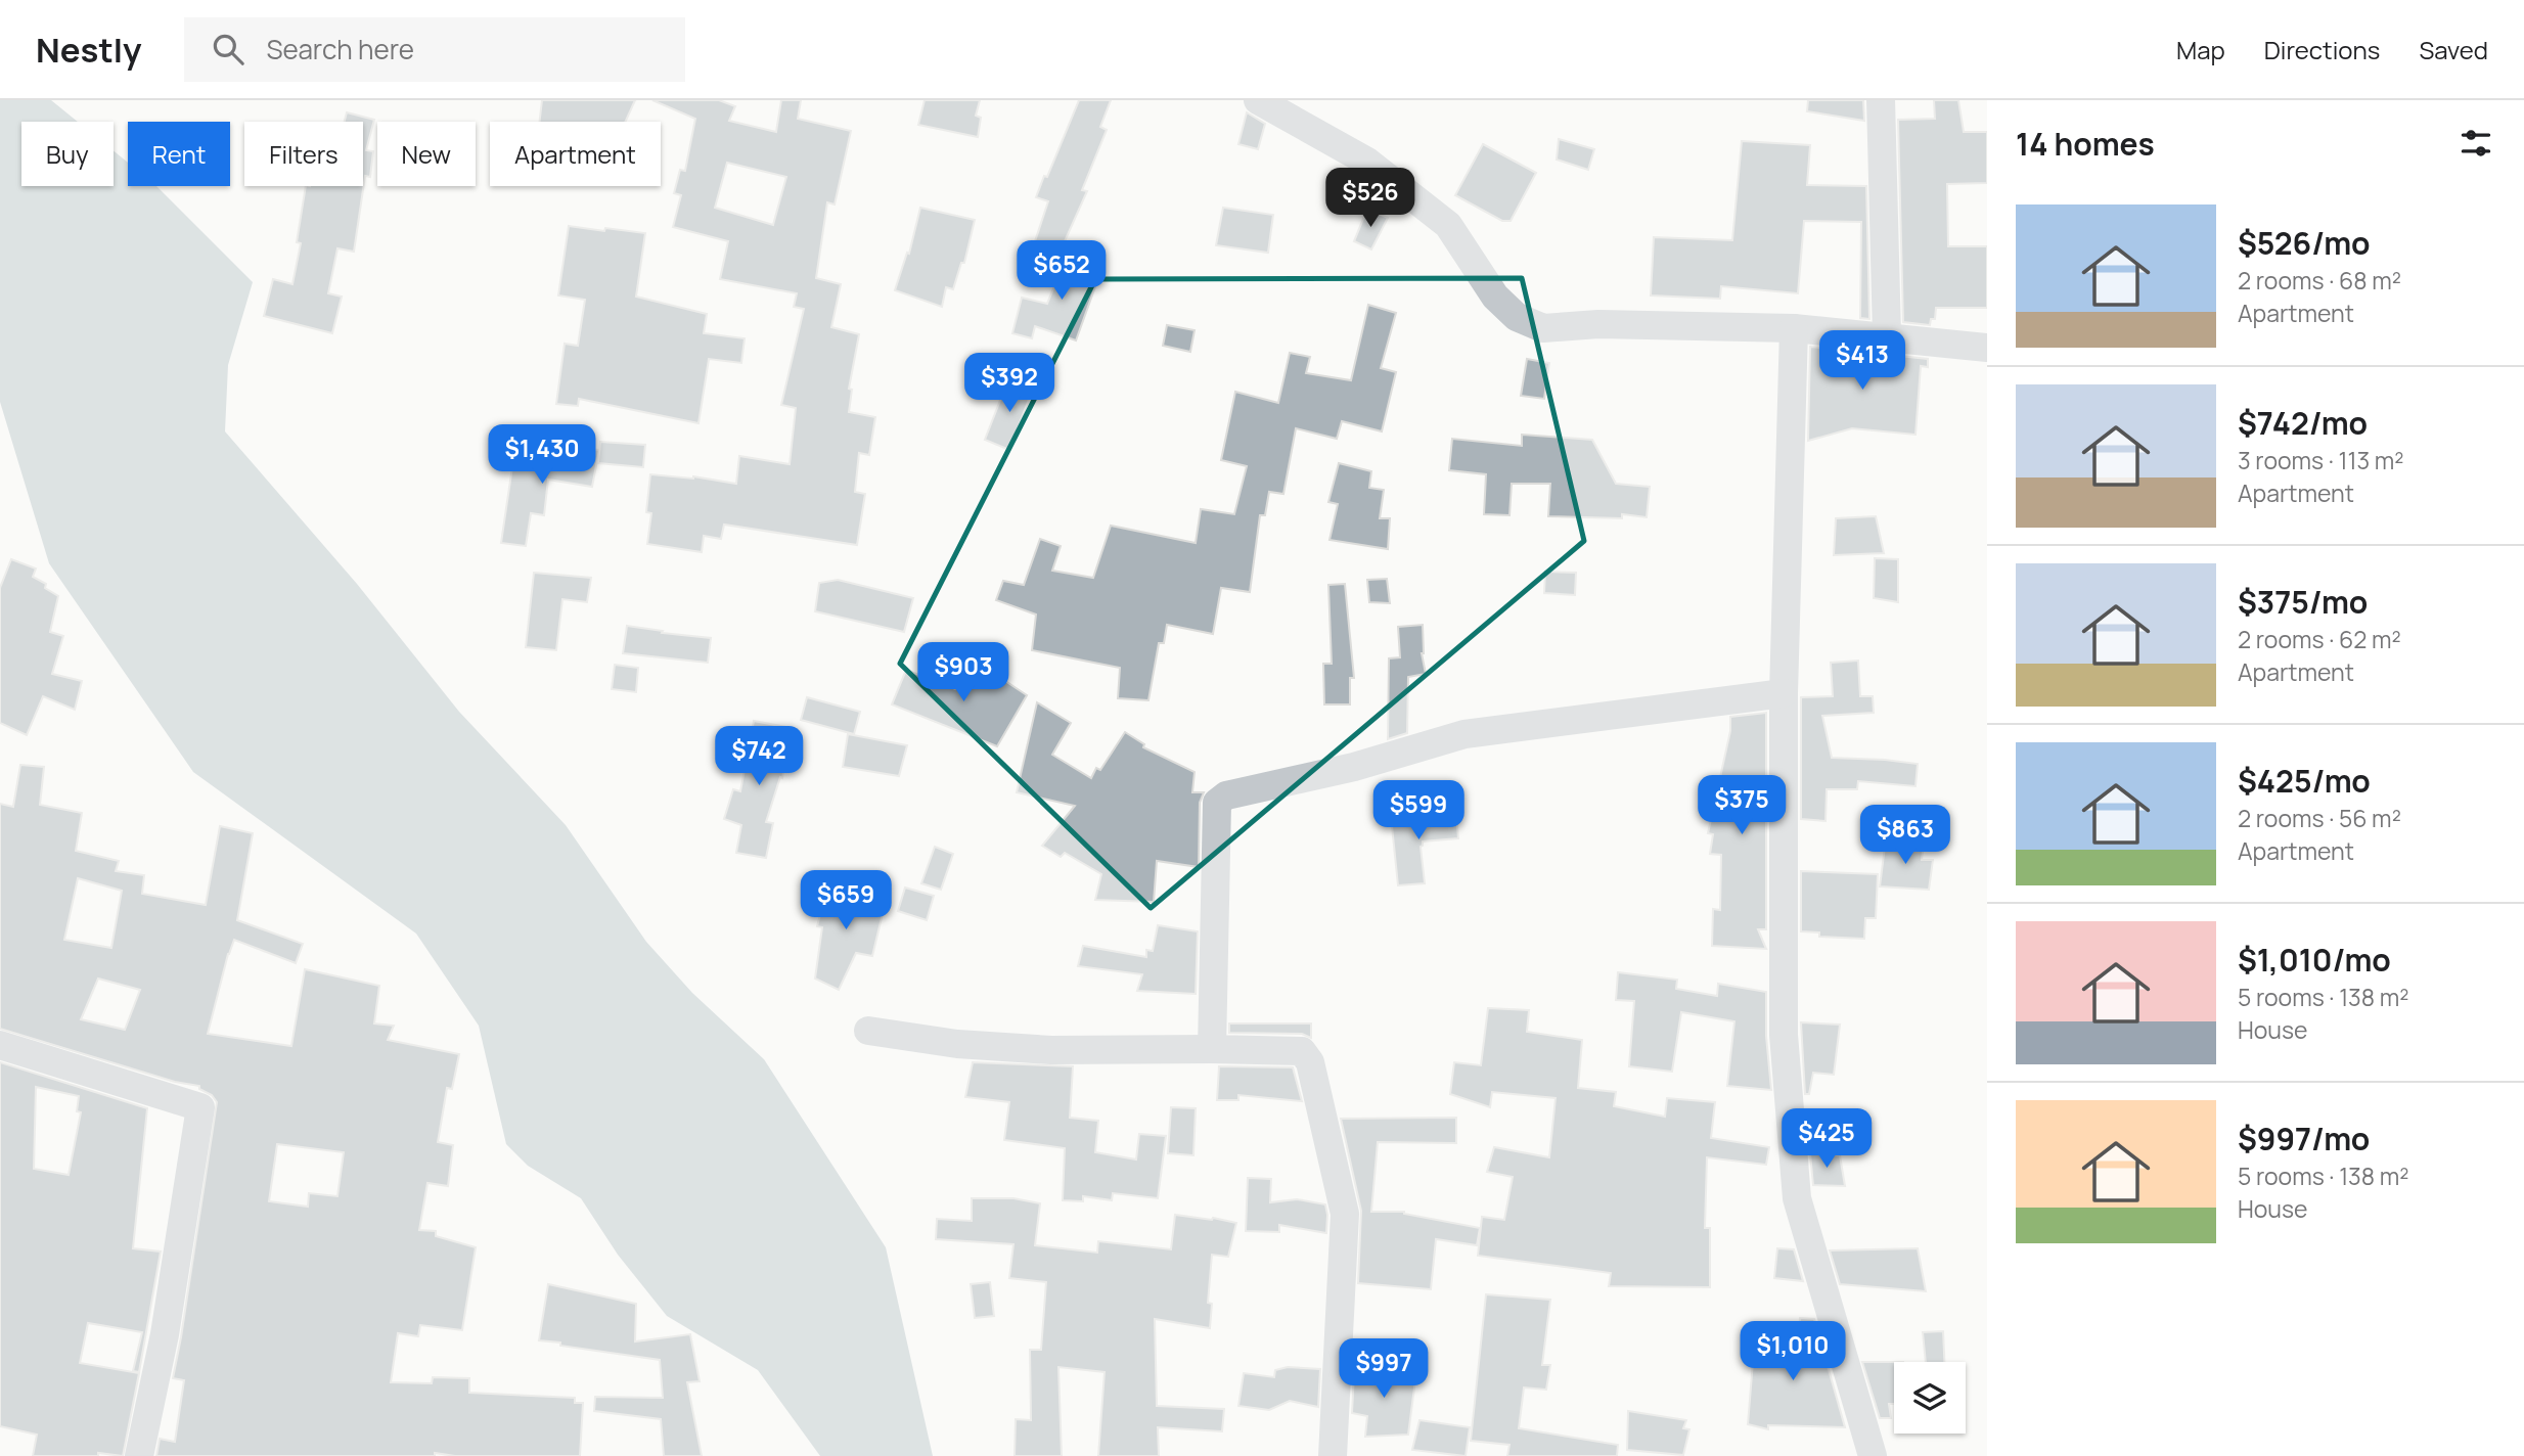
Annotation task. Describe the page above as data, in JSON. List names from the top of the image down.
{
  "page": {
    "header": "Nestly",
    "search": "Search here",
    "nav": ["Map", "Directions", "Saved"],
    "heading": "14 homes",
    "chip": [
      "Buy",
      "Rent",
      "Filters",
      "New",
      "Apartment"
    ],
    "price": [
      "$526",
      "$652",
      "$413",
      "$392",
      "$1,430",
      "$903",
      "$742",
      "$375",
      "$599",
      "$863",
      "$659",
      "$425",
      "$1,010",
      "$997"
    ],
    "list": [
      {
        "name": "$526/mo",
        "note": "2 rooms · 68 m² · Apartment"
      },
      {
        "name": "$742/mo",
        "note": "3 rooms · 113 m² · Apartment"
      },
      {
        "name": "$375/mo",
        "note": "2 rooms · 62 m² · Apartment"
      },
      {
        "name": "$425/mo",
        "note": "2 rooms · 56 m² · Apartment"
      },
      {
        "name": "$1,010/mo",
        "note": "5 rooms · 138 m² · House"
      },
      {
        "name": "$997/mo",
        "note": "5 rooms · 138 m² · House"
      }
    ]
  }
}
